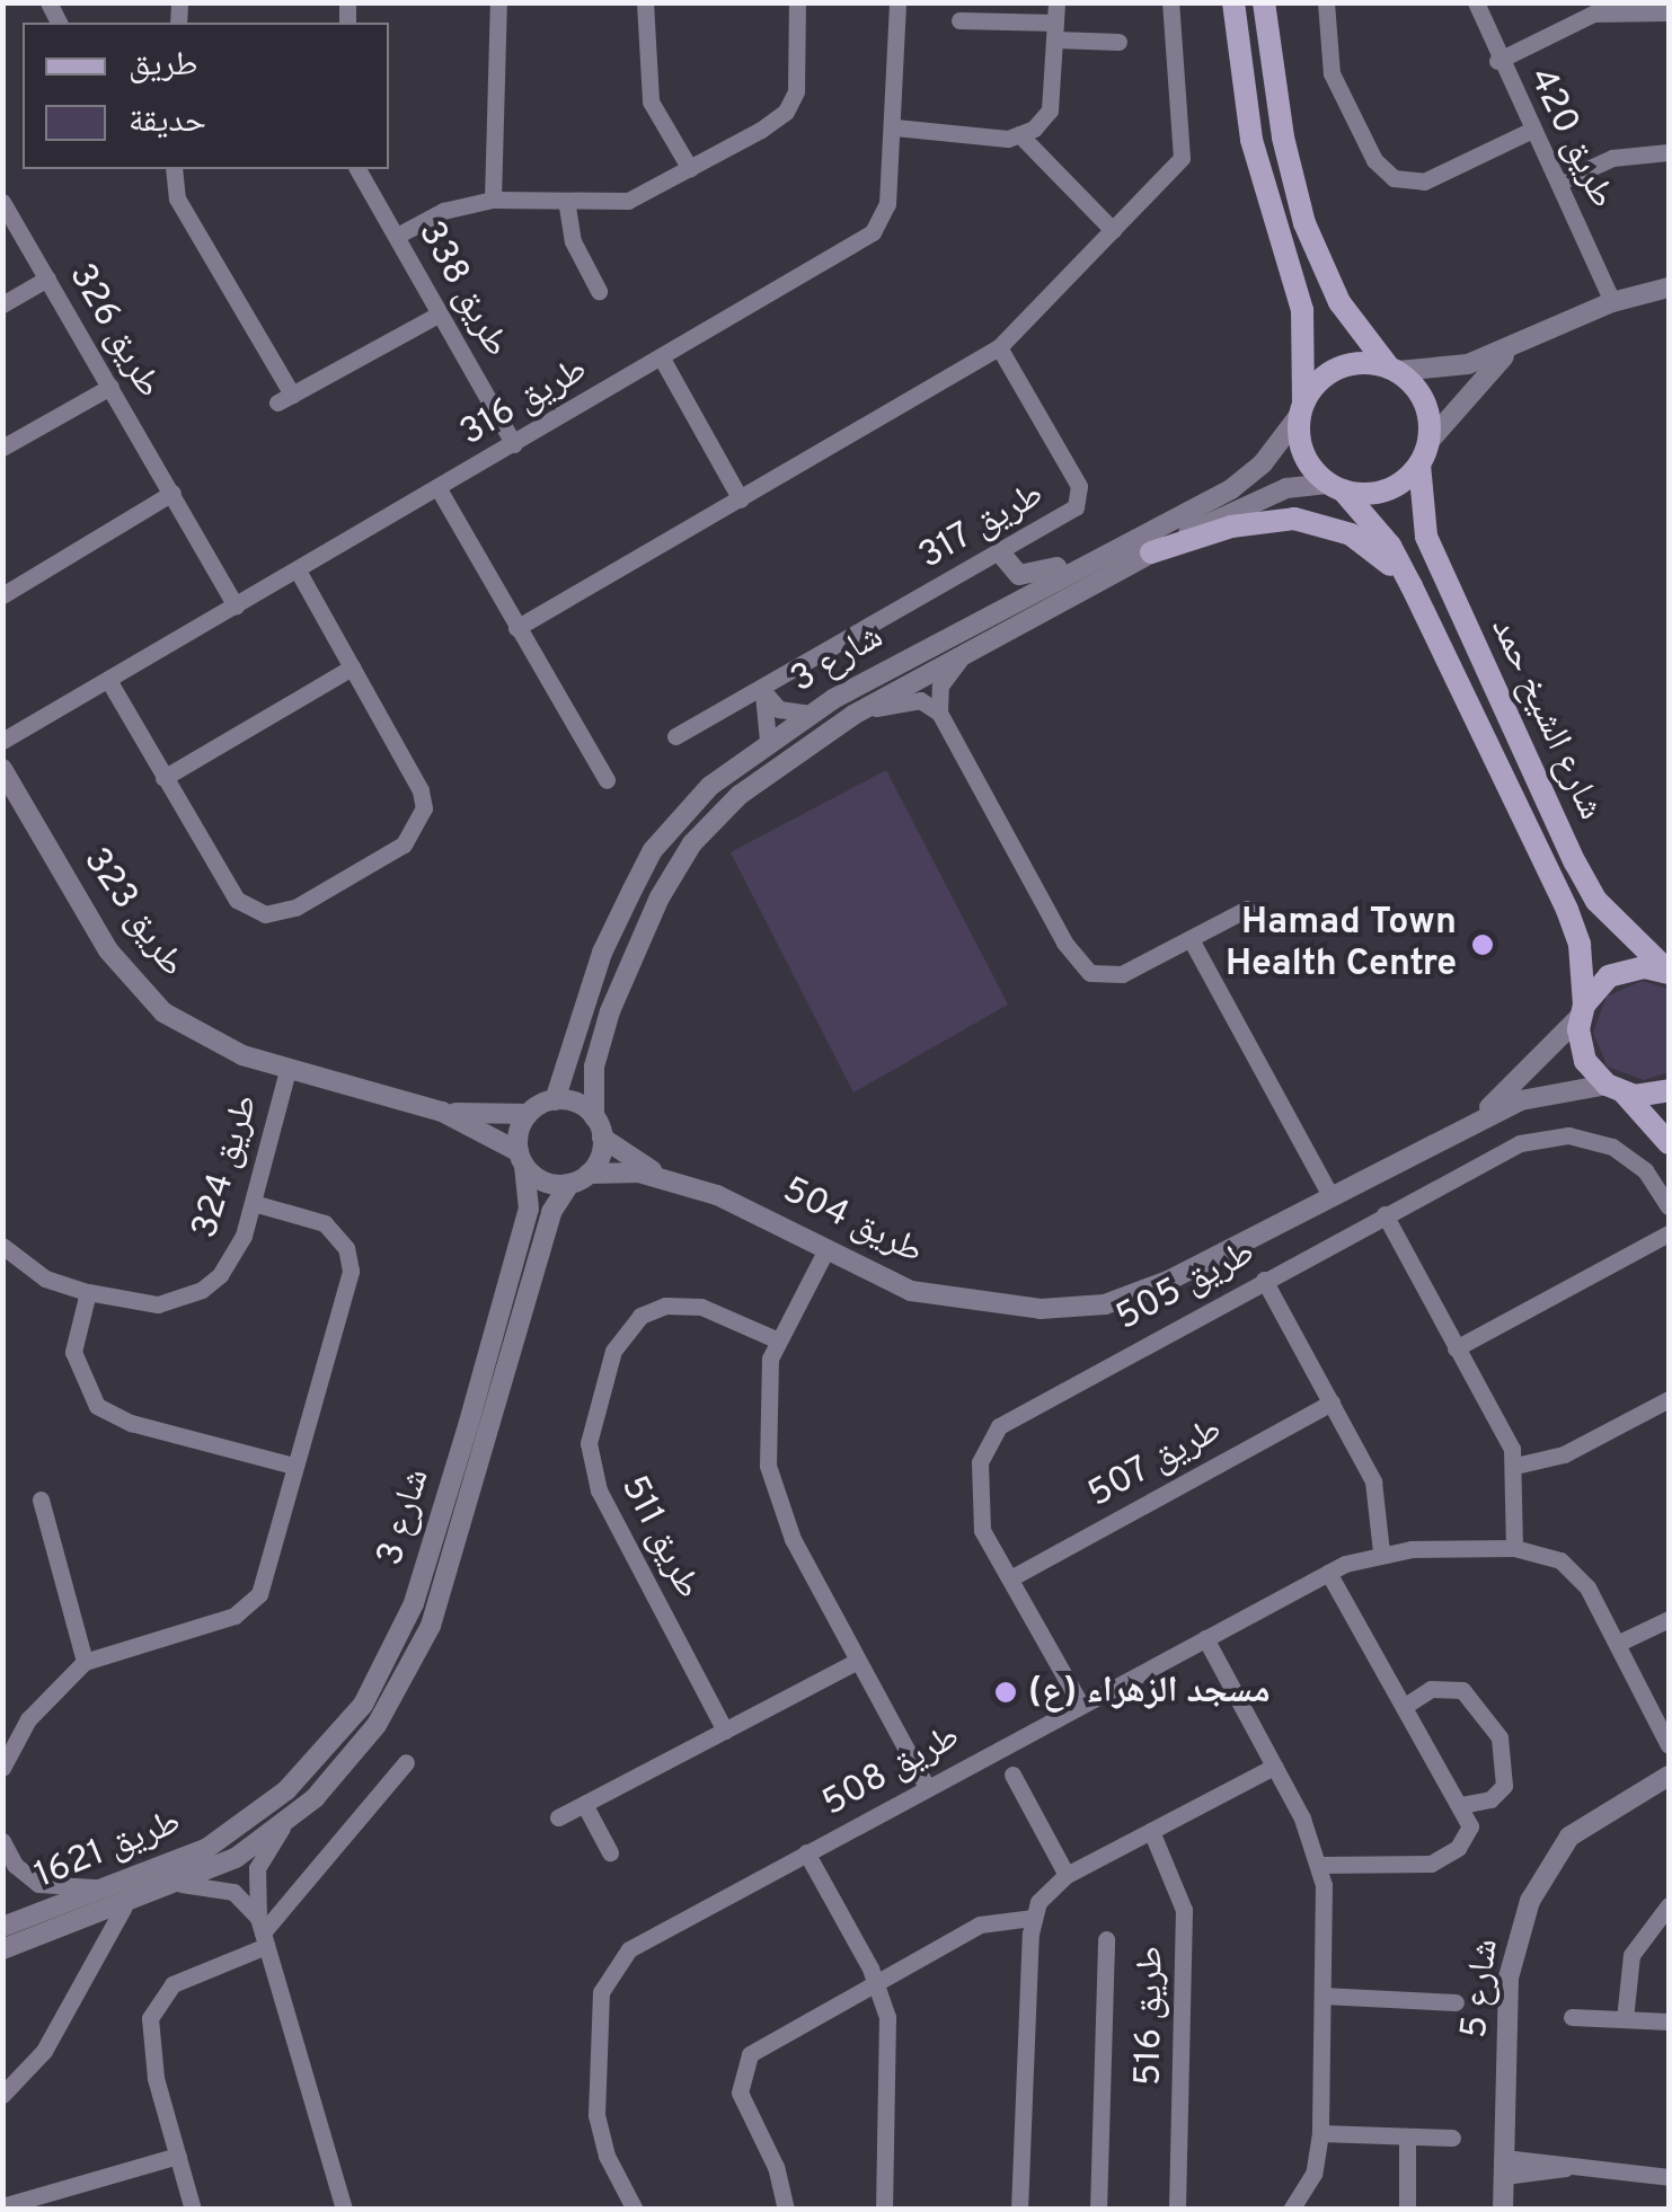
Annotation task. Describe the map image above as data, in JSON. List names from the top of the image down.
{
  "streets": {
    "main road": ["شارع الشيخ حمد"],
    "street": [
      "طريق 420",
      "طريق 338",
      "طريق 326",
      "طريق 316",
      "طريق 317",
      "شارع 3",
      "طريق 323",
      "طريق 324",
      "طريق 504",
      "طريق 505",
      "طريق 507",
      "طريق 511",
      "طريق 508",
      "طريق 1621",
      "شارع 5",
      "طريق 516"
    ]
  },
  "crossings": [
    ["طريق 338", "طريق 316"],
    ["طريق 326", "طريق 316"],
    ["شارع 3", "شارع الشيخ حمد"],
    ["شارع 3", "طريق 323"],
    ["شارع 3", "طريق 504"],
    ["شارع 3", "طريق 1621"],
    ["شارع الشيخ حمد", "طريق 504"],
    ["طريق 323", "طريق 324"],
    ["طريق 323", "طريق 504"],
    ["طريق 505", "طريق 507"],
    ["طريق 505", "طريق 508"]
  ],
  "places": ["Hamad Town Health Centre", "مسجد الزهراء (ع)"],
  "legend": ["طريق", "حديقة"]
}
